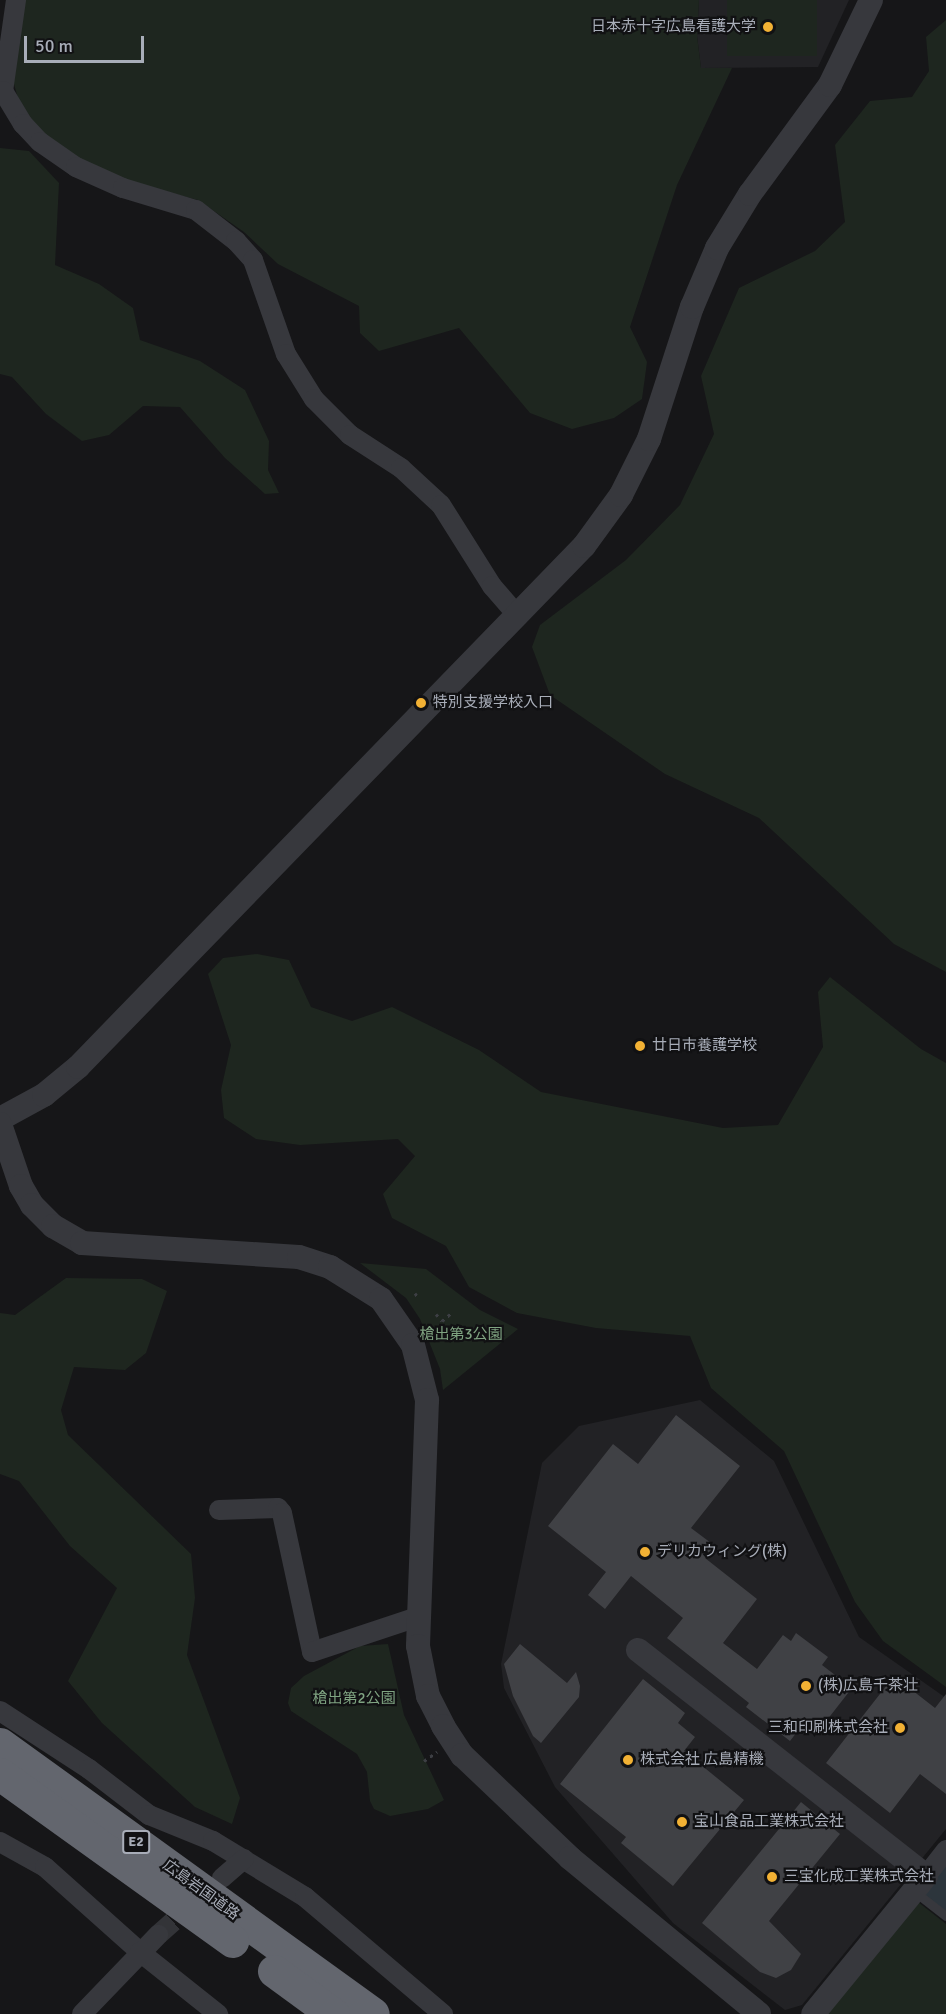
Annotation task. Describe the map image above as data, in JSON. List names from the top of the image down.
{
  "streets": {
    "highway": ["E2", "広島岩国道路"]
  },
  "parks": ["槍出第3公園", "槍出第2公園"],
  "places": [
    "日本赤十字広島看護大学",
    "特別支援学校入口",
    "廿日市養護学校",
    "デリカウィング(株)",
    "(株)広島千茶壮",
    "三和印刷株式会社",
    "株式会社 広島精機",
    "宝山食品工業株式会社",
    "三宝化成工業株式会社"
  ],
  "scale_bar": "50 m"
}
